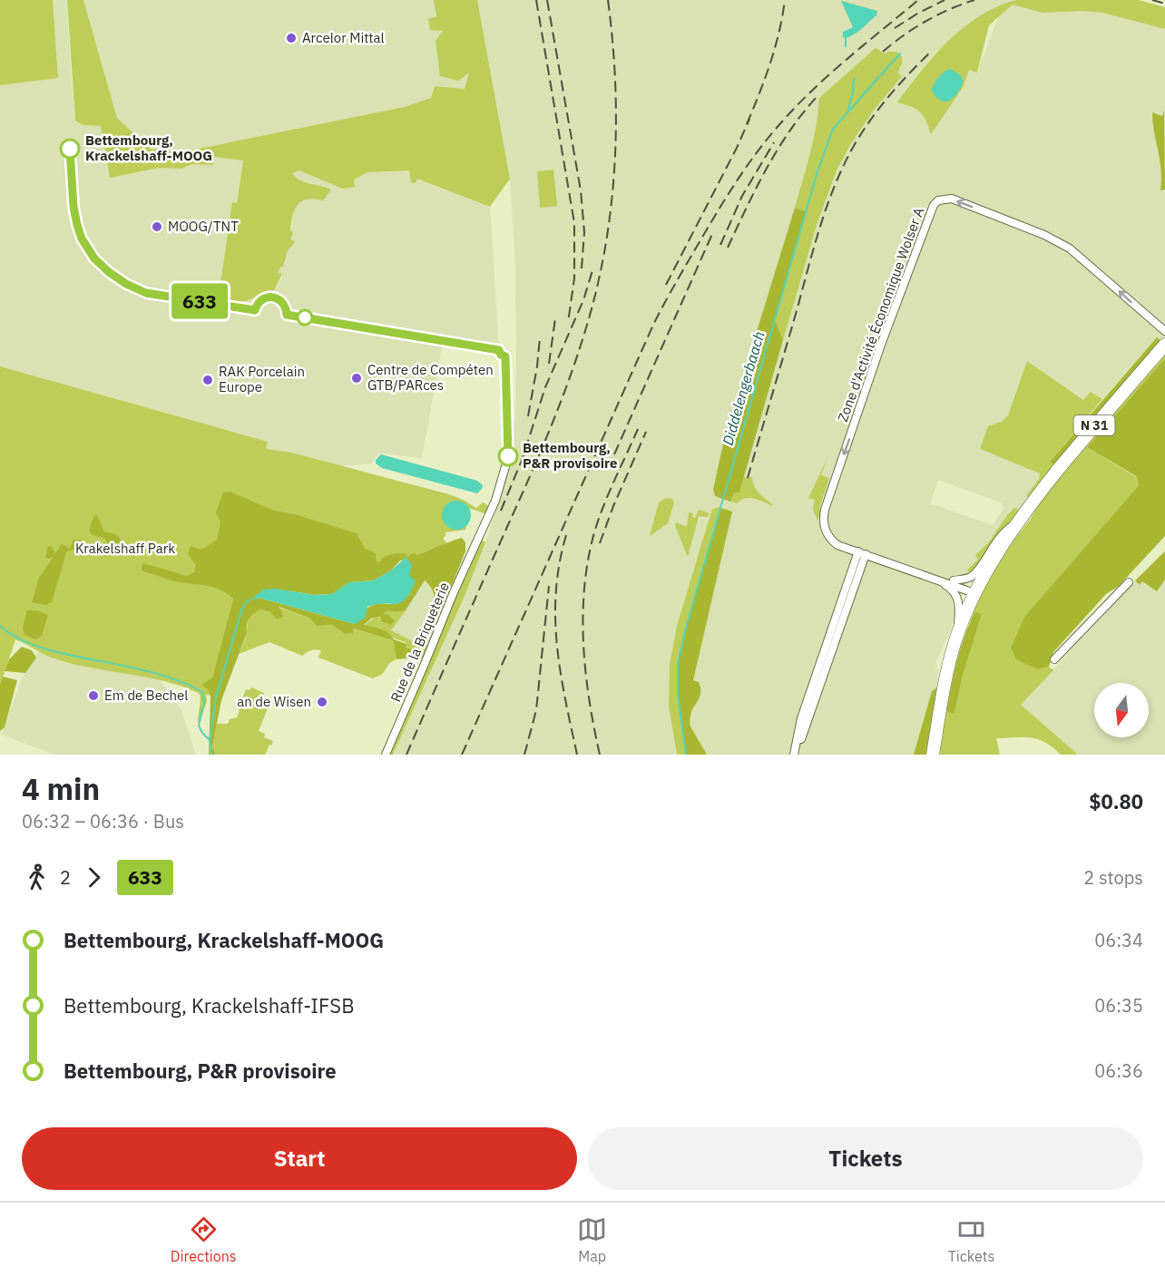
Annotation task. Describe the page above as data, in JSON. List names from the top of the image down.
{
  "streets": {
    "main road": ["N 31"],
    "street": ["Zone d'Activité Économique Wolser A", "Rue de la Briqueterie"]
  },
  "crossings": [
    ["Zone d'Activité Économique Wolser A", "N 31"]
  ],
  "water": ["Diddelengerbaach"],
  "parks": ["Krakelshaff Park"],
  "places": [
    "Arcelor Mittal",
    "Bettembourg, Krackelshaff-MOOG",
    "MOOG/TNT",
    "Centre de Compéten GTB/PARces",
    "RAK Porcelain Europe",
    "Bettembourg, P&R provisoire",
    "Em de Bechel",
    "an de Wisen"
  ],
  "lines": ["bus line 633"],
  "north": "bottom",
  "page": {
    "on_map": "633",
    "heading": ["4 min", "06:32 – 06:36 · Bus", "$0.80"],
    "legs": ["2", "633", "2 stops"],
    "list": [
      {
        "name": "Bettembourg, Krackelshaff-MOOG",
        "value": "06:34"
      },
      {
        "name": "Bettembourg, Krackelshaff-IFSB",
        "value": "06:35"
      },
      {
        "name": "Bettembourg, P&R provisoire",
        "value": "06:36"
      }
    ],
    "buttons": ["Start", "Tickets"],
    "tabs": ["Directions", "Map", "Tickets"]
  }
}
